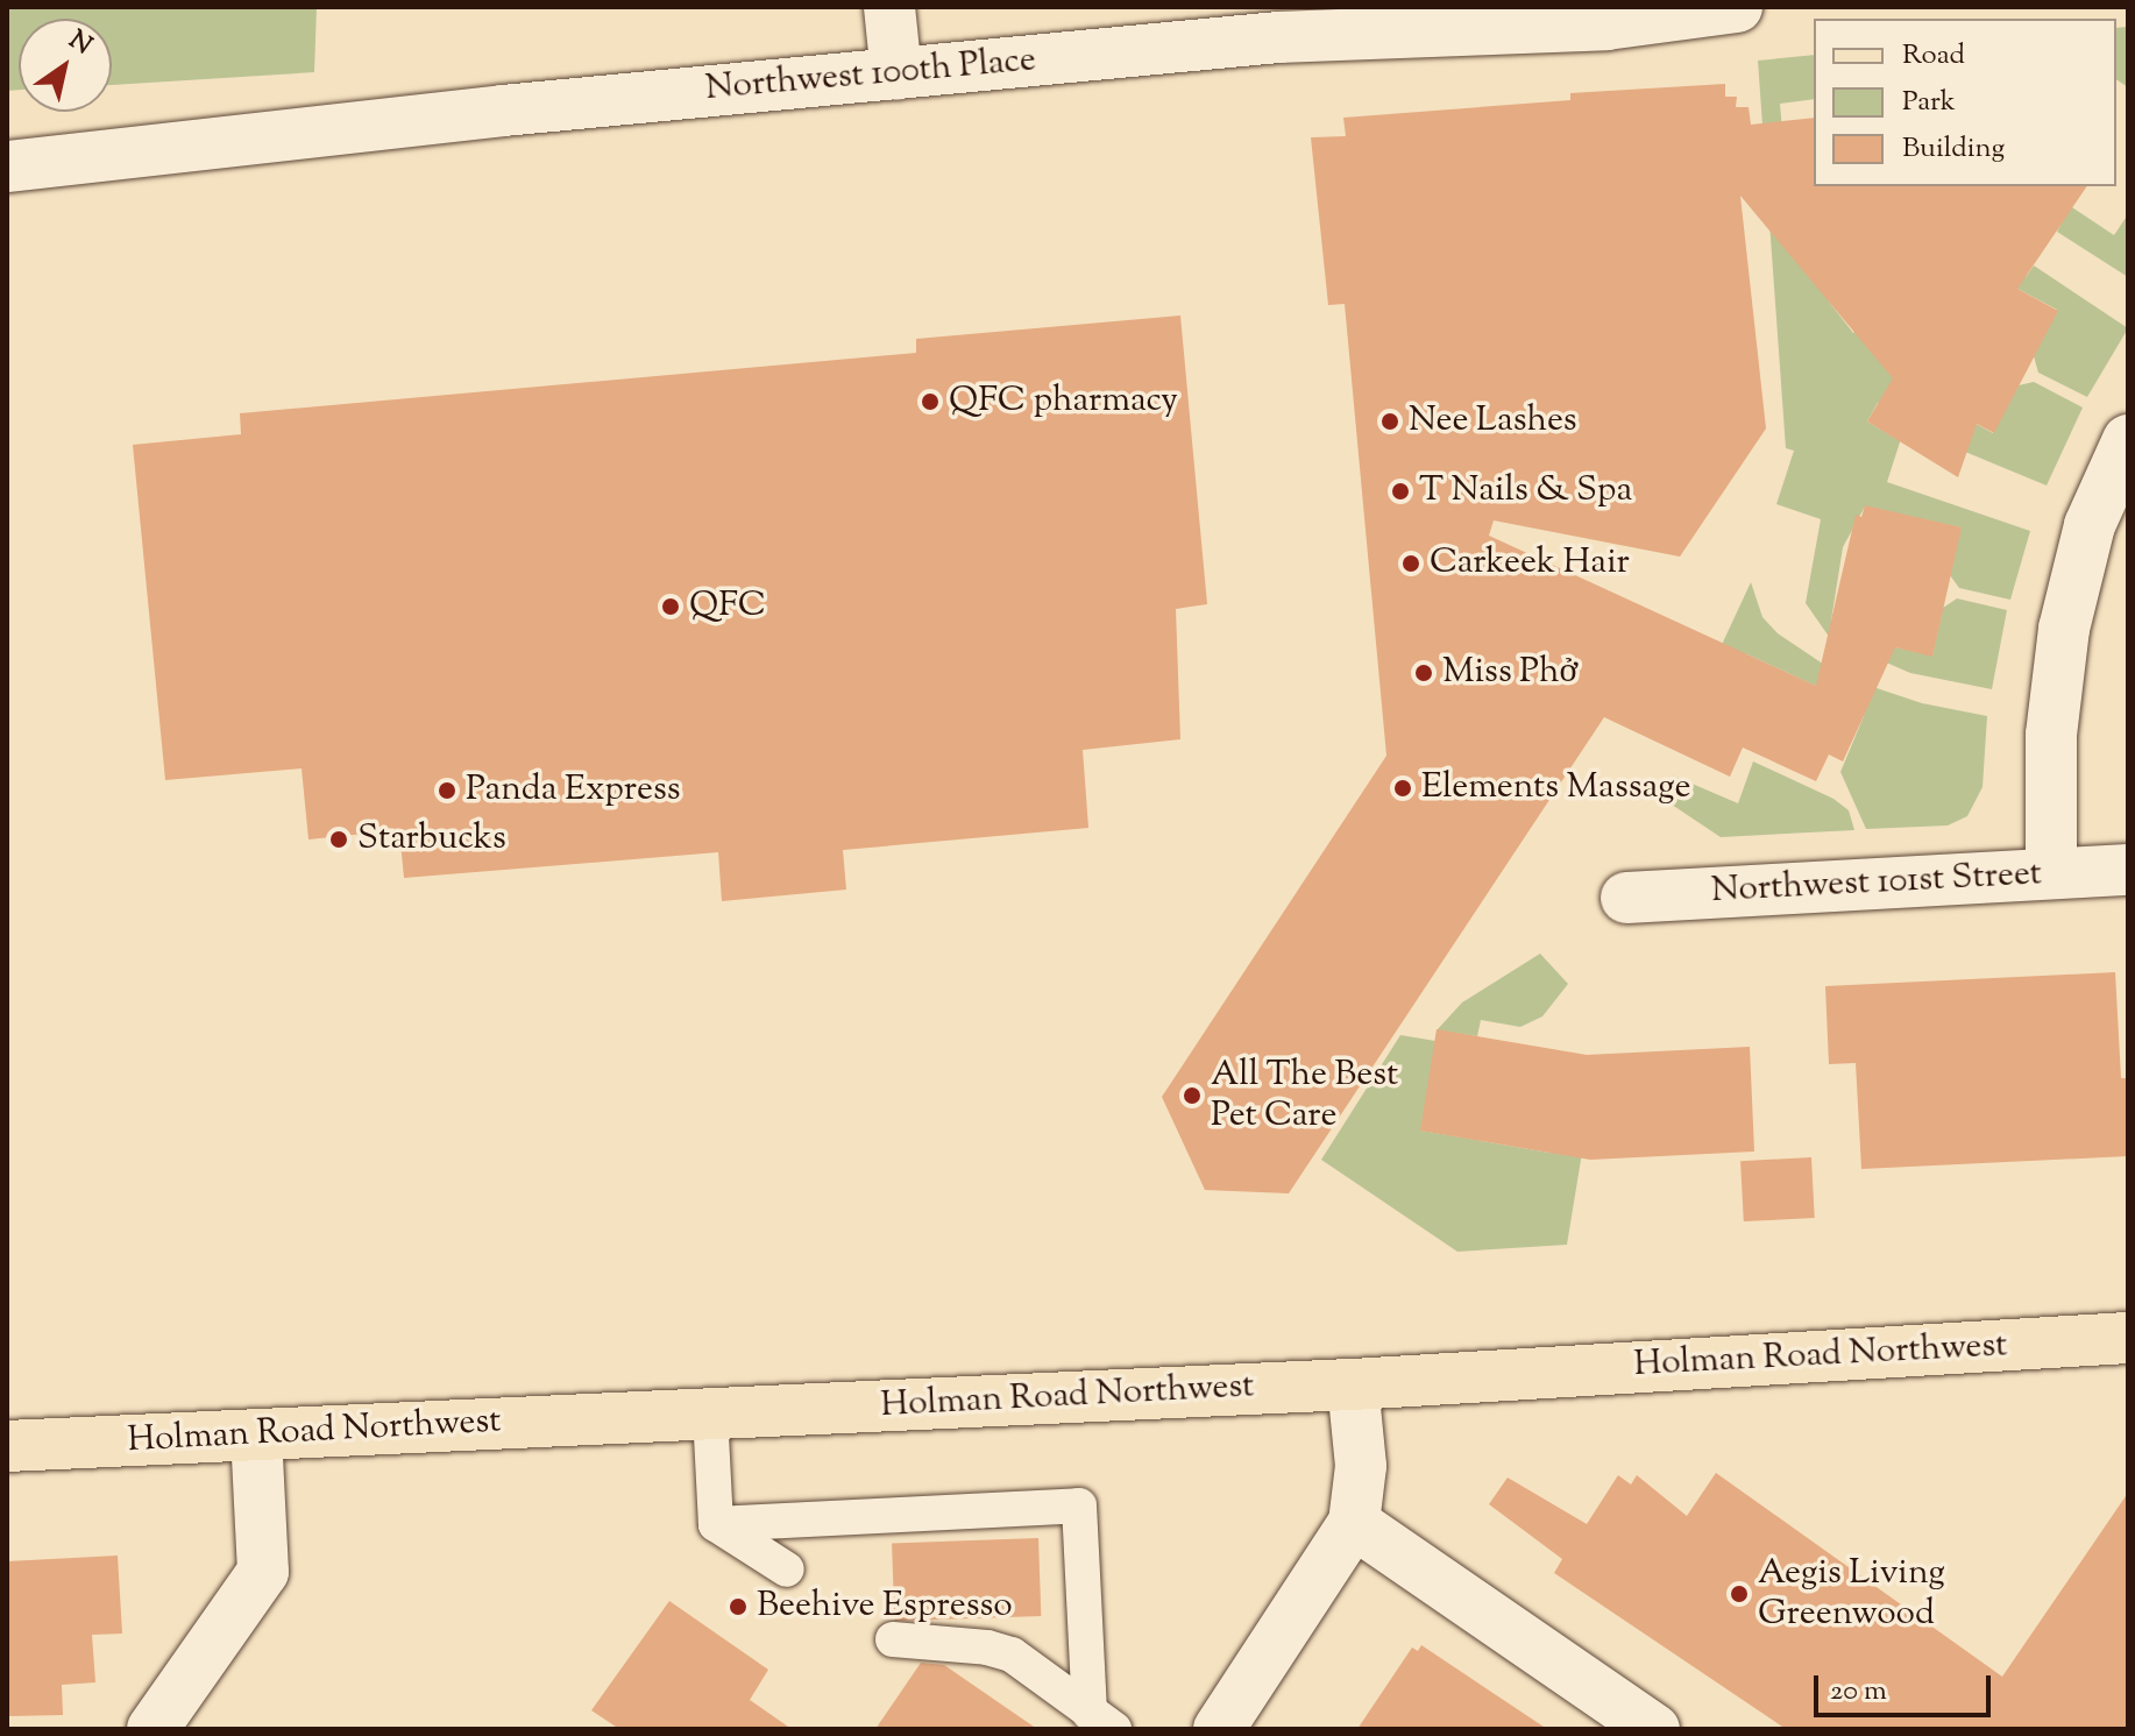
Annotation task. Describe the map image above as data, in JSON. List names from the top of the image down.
{
  "streets": {
    "main road": ["Holman Road Northwest"],
    "street": ["Northwest 100th Place", "Northwest 101st Street"]
  },
  "places": [
    "QFC pharmacy",
    "Nee Lashes",
    "T Nails & Spa",
    "Carkeek Hair",
    "QFC",
    "Miss Phở",
    "Elements Massage",
    "Panda Express",
    "Starbucks",
    "All The Best Pet Care",
    "Aegis Living Greenwood",
    "Beehive Espresso"
  ],
  "legend": ["Road", "Park", "Building"],
  "scale_bar": "20 m",
  "north": "top right"
}
